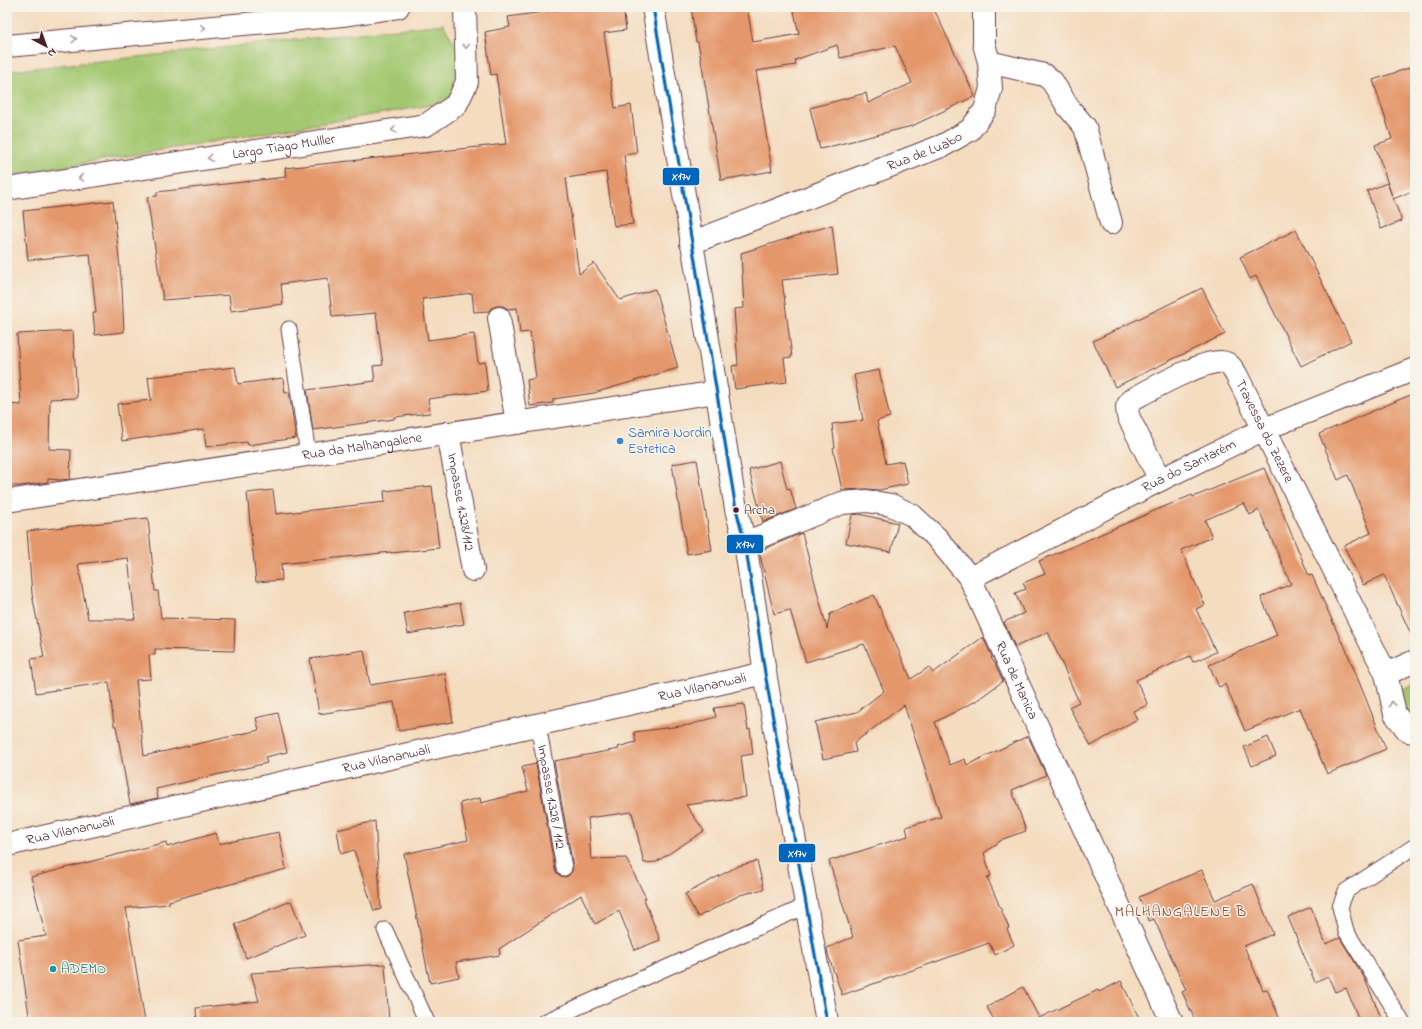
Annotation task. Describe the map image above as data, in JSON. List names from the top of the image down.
{
  "streets": {
    "street": [
      "Largo Tiago Mulller",
      "Rua de Luabo",
      "Travessa do Zezere",
      "Rua da Malhangalene",
      "Rua do Santarém",
      "Impasse 1.328/112",
      "Rua de Manica",
      "Rua Vilananwali"
    ],
    "lane": ["Impasse 1.328 / 112"]
  },
  "crossings": [
    ["Travessa do Zezere", "Rua do Santarém"],
    ["Rua da Malhangalene", "Impasse 1.328/112"],
    ["Rua do Santarém", "Rua de Manica"],
    ["Rua Vilananwali", "Impasse 1.328 / 112"]
  ],
  "districts": ["MALHANGALENE B"],
  "places": ["Samira Nordin Estetica", "Archa", "ADEMO"],
  "lines": ["transit line X17v"],
  "north": "bottom right"
}
